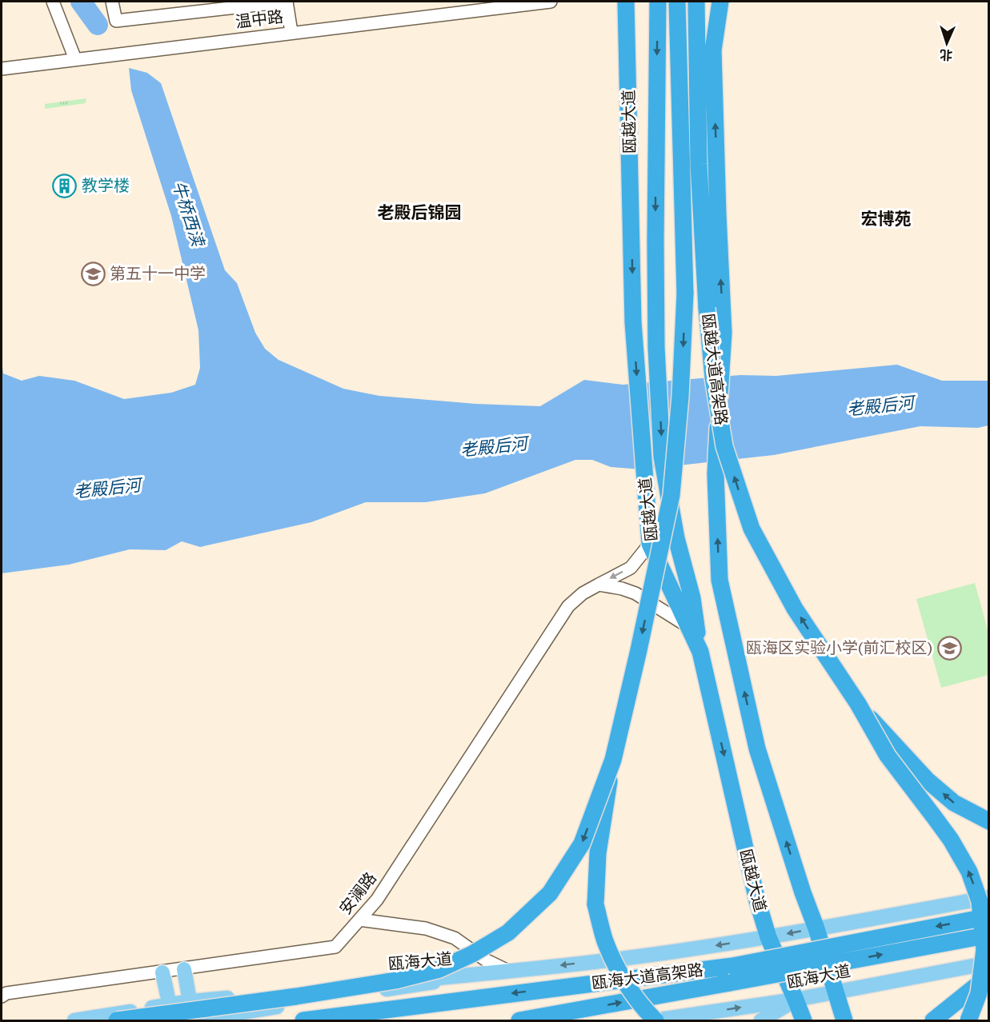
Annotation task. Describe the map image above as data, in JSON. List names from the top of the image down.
{
  "streets": {
    "highway": ["瓯越大道", "瓯越大道高架路", "瓯海大道高架路"],
    "main road": ["瓯海大道"],
    "street": ["温中路", "安澜路"]
  },
  "crossings": [
    ["瓯越大道", "安澜路"],
    ["瓯越大道", "瓯海大道"]
  ],
  "districts": ["老殿后锦园", "宏博苑"],
  "water": ["牛桥西渎", "老殿后河"],
  "places": {
    "building": ["教学楼"],
    "school or university": ["第五十一中学", "瓯海区实验小学(前汇校区)"]
  },
  "north": "bottom"
}
